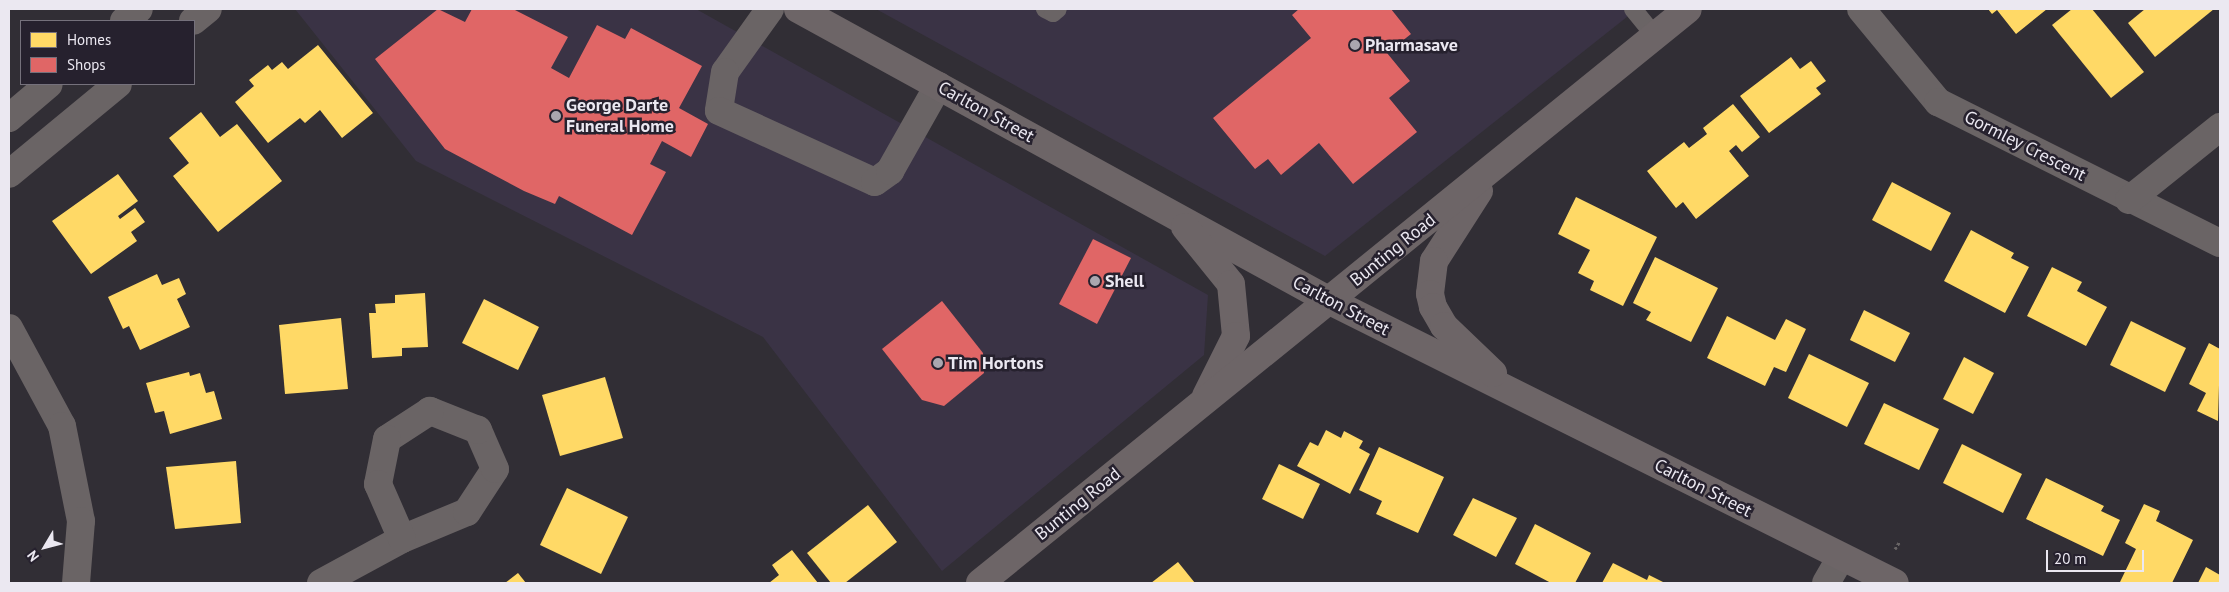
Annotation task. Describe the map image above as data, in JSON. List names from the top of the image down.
{
  "streets": {
    "main road": ["Carlton Street", "Bunting Road"],
    "street": ["Gormley Crescent"]
  },
  "crossings": [
    ["Carlton Street", "Bunting Road"]
  ],
  "places": [
    "Pharmasave",
    "George Darte Funeral Home",
    "Shell",
    "Tim Hortons"
  ],
  "legend": ["Homes", "Shops"],
  "scale_bar": "20 m",
  "north": "bottom left"
}
